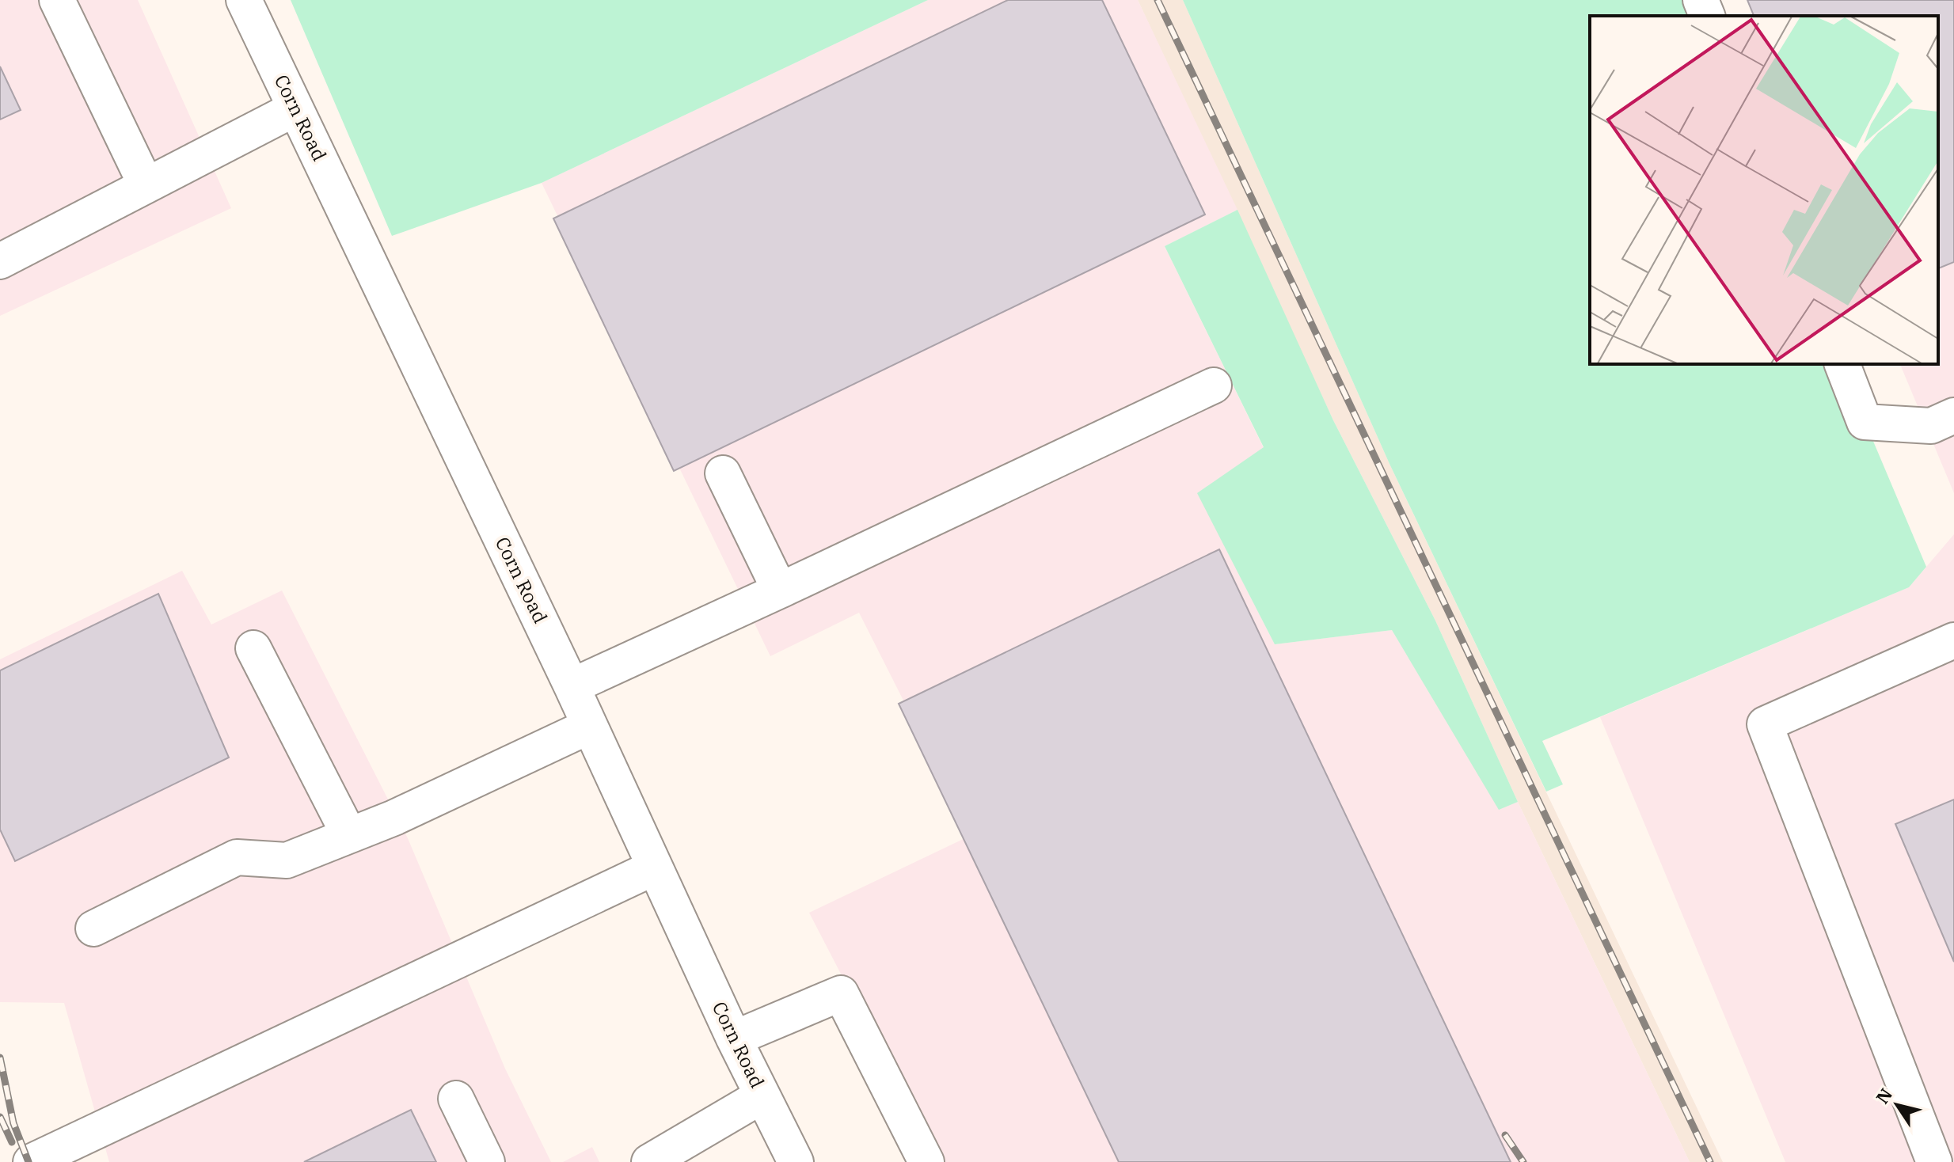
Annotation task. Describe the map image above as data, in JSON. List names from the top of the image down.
{
  "streets": {
    "street": ["Corn Road"]
  },
  "north": "top left"
}
